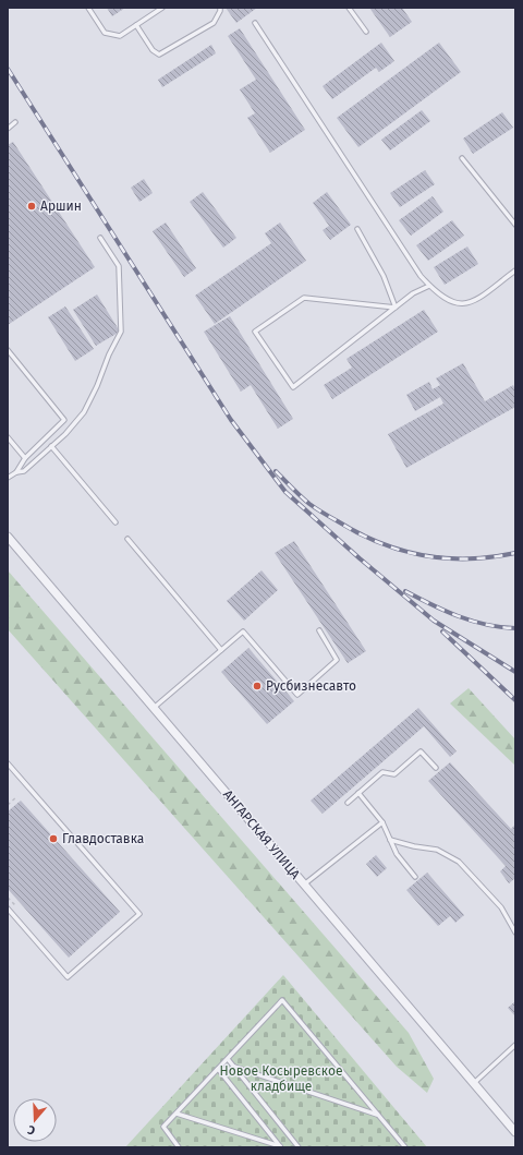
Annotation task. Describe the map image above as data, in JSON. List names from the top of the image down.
{
  "streets": {
    "street": ["АНГАРСКАЯ УЛИЦА"]
  },
  "parks": ["Новое Косыревское кладбище"],
  "places": ["Аршин", "Русбизнесавто", "Главдоставка"],
  "north": "bottom"
}
